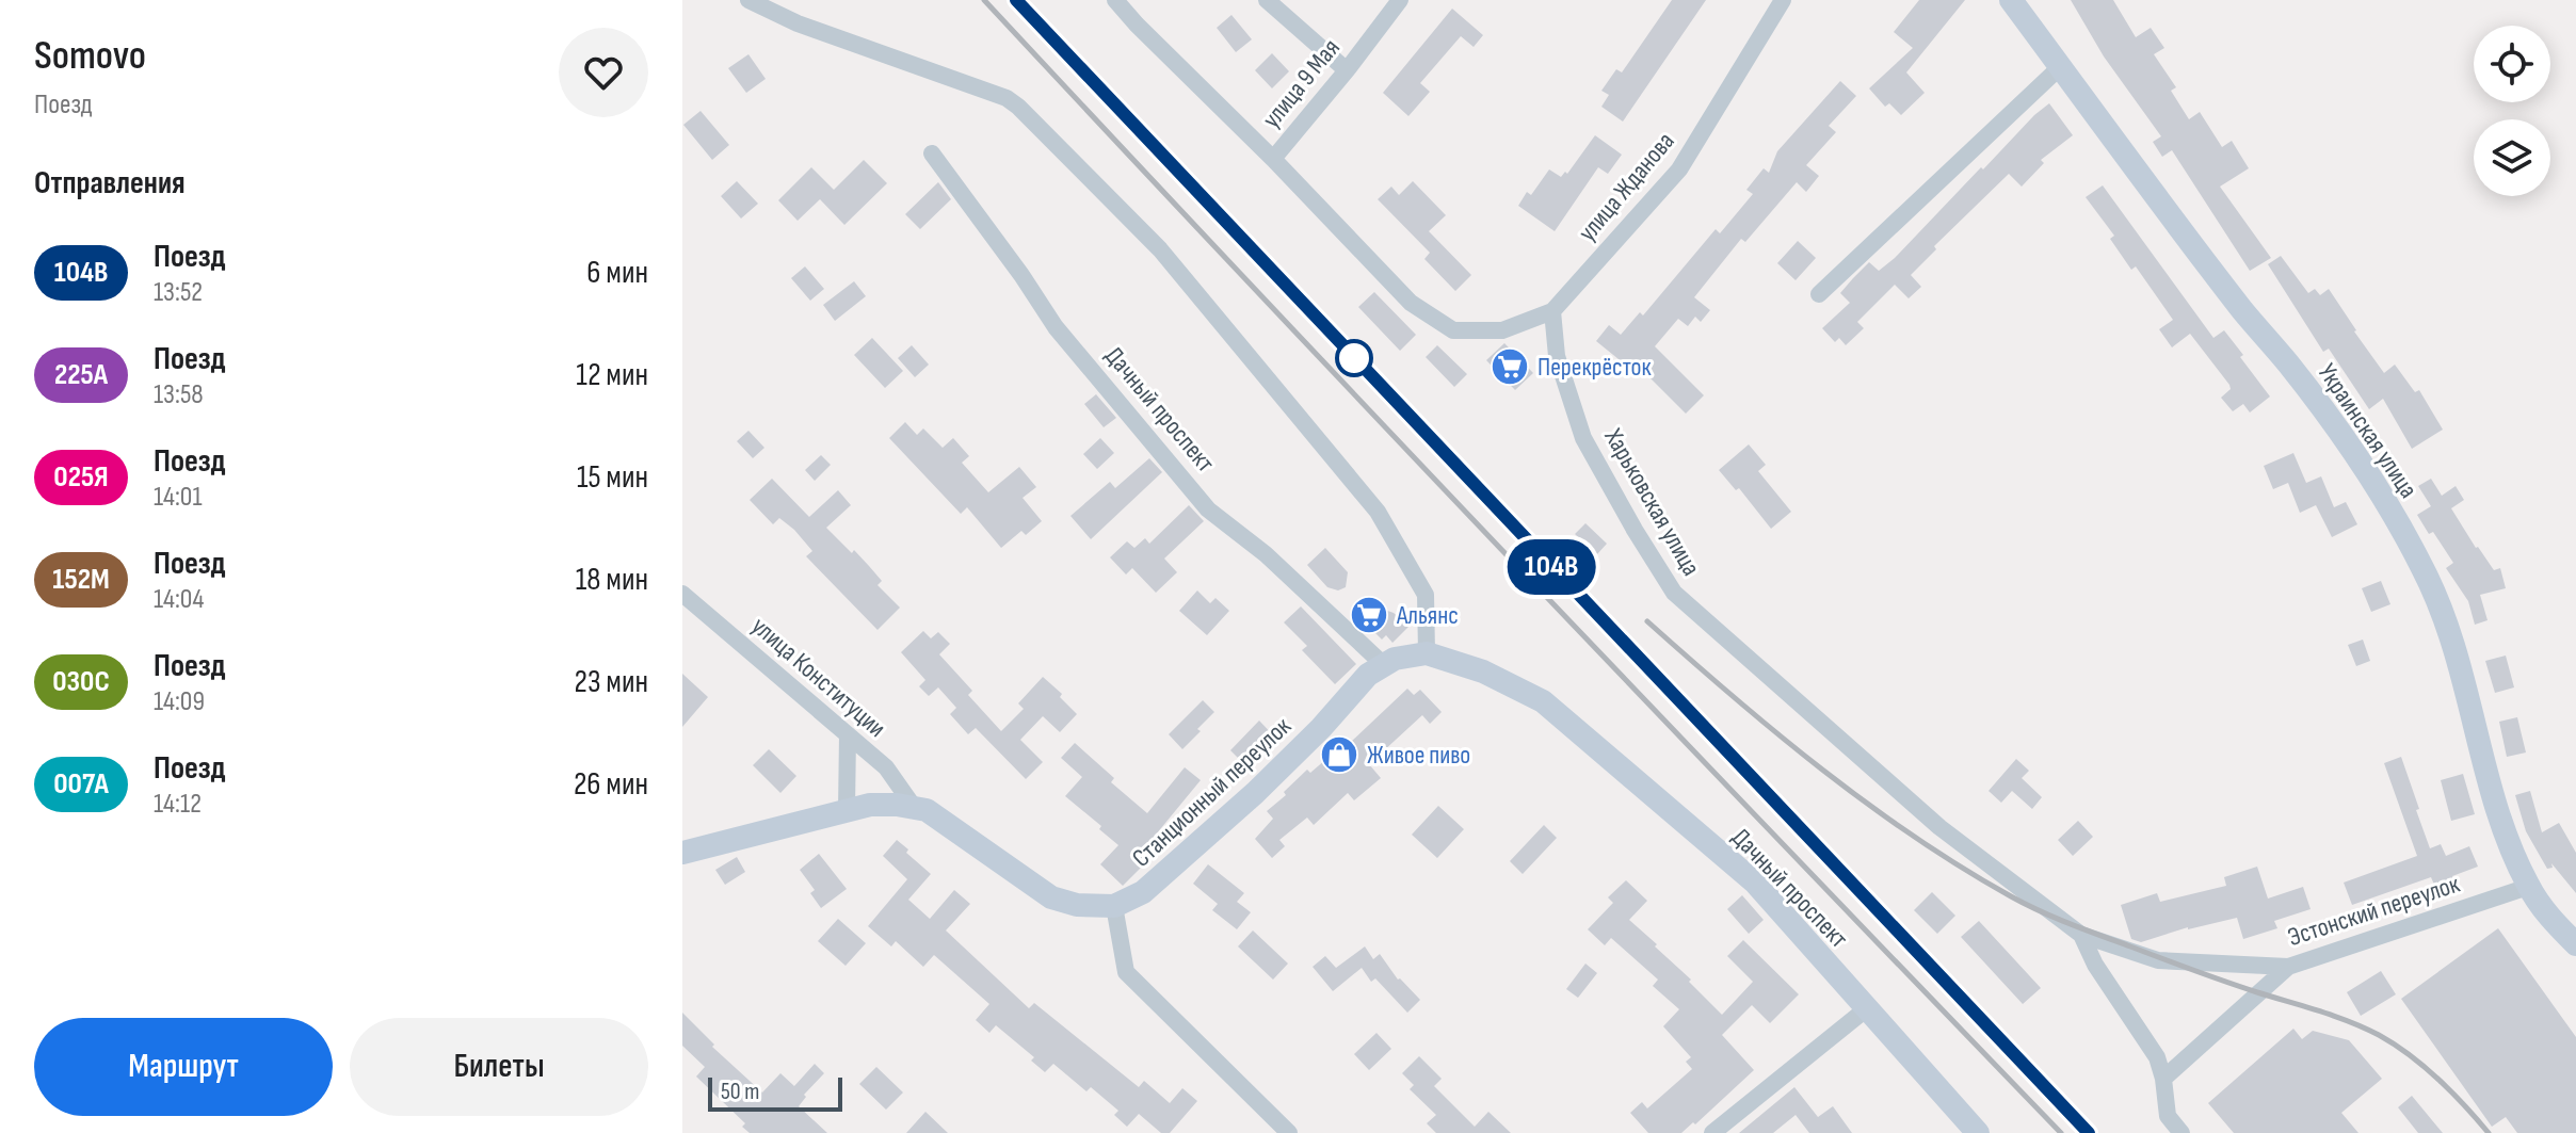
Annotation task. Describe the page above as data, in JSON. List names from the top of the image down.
{
  "streets": {
    "street": [
      "улица 9 Мая",
      "улица Жданова",
      "Дачный проспект",
      "Украинская улица",
      "Харьковская улица",
      "улица Конституции",
      "Станционный переулок",
      "Эстонский переулок"
    ]
  },
  "crossings": [
    ["улица Жданова", "Харьковская улица"],
    ["Дачный проспект", "Станционный переулок"],
    ["Украинская улица", "Эстонский переулок"],
    ["Харьковская улица", "Эстонский переулок"]
  ],
  "places": {
    "supermarket": ["Перекрёсток", "Альянс"],
    "shop": ["Живое пиво"]
  },
  "scale_bar": "50 m",
  "page": {
    "heading": [
      ["Somovo", "Поезд"],
      "Отправления"
    ],
    "on_map": "104В",
    "list": [
      {
        "mark": "104В",
        "name": "Поезд",
        "note": "13:52",
        "value": "6 мин"
      },
      {
        "mark": "225А",
        "name": "Поезд",
        "note": "13:58",
        "value": "12 мин"
      },
      {
        "mark": "025Я",
        "name": "Поезд",
        "note": "14:01",
        "value": "15 мин"
      },
      {
        "mark": "152М",
        "name": "Поезд",
        "note": "14:04",
        "value": "18 мин"
      },
      {
        "mark": "030C",
        "name": "Поезд",
        "note": "14:09",
        "value": "23 мин"
      },
      {
        "mark": "007А",
        "name": "Поезд",
        "note": "14:12",
        "value": "26 мин"
      }
    ],
    "buttons": ["Маршрут", "Билеты"],
    "scale": "50 m"
  }
}
